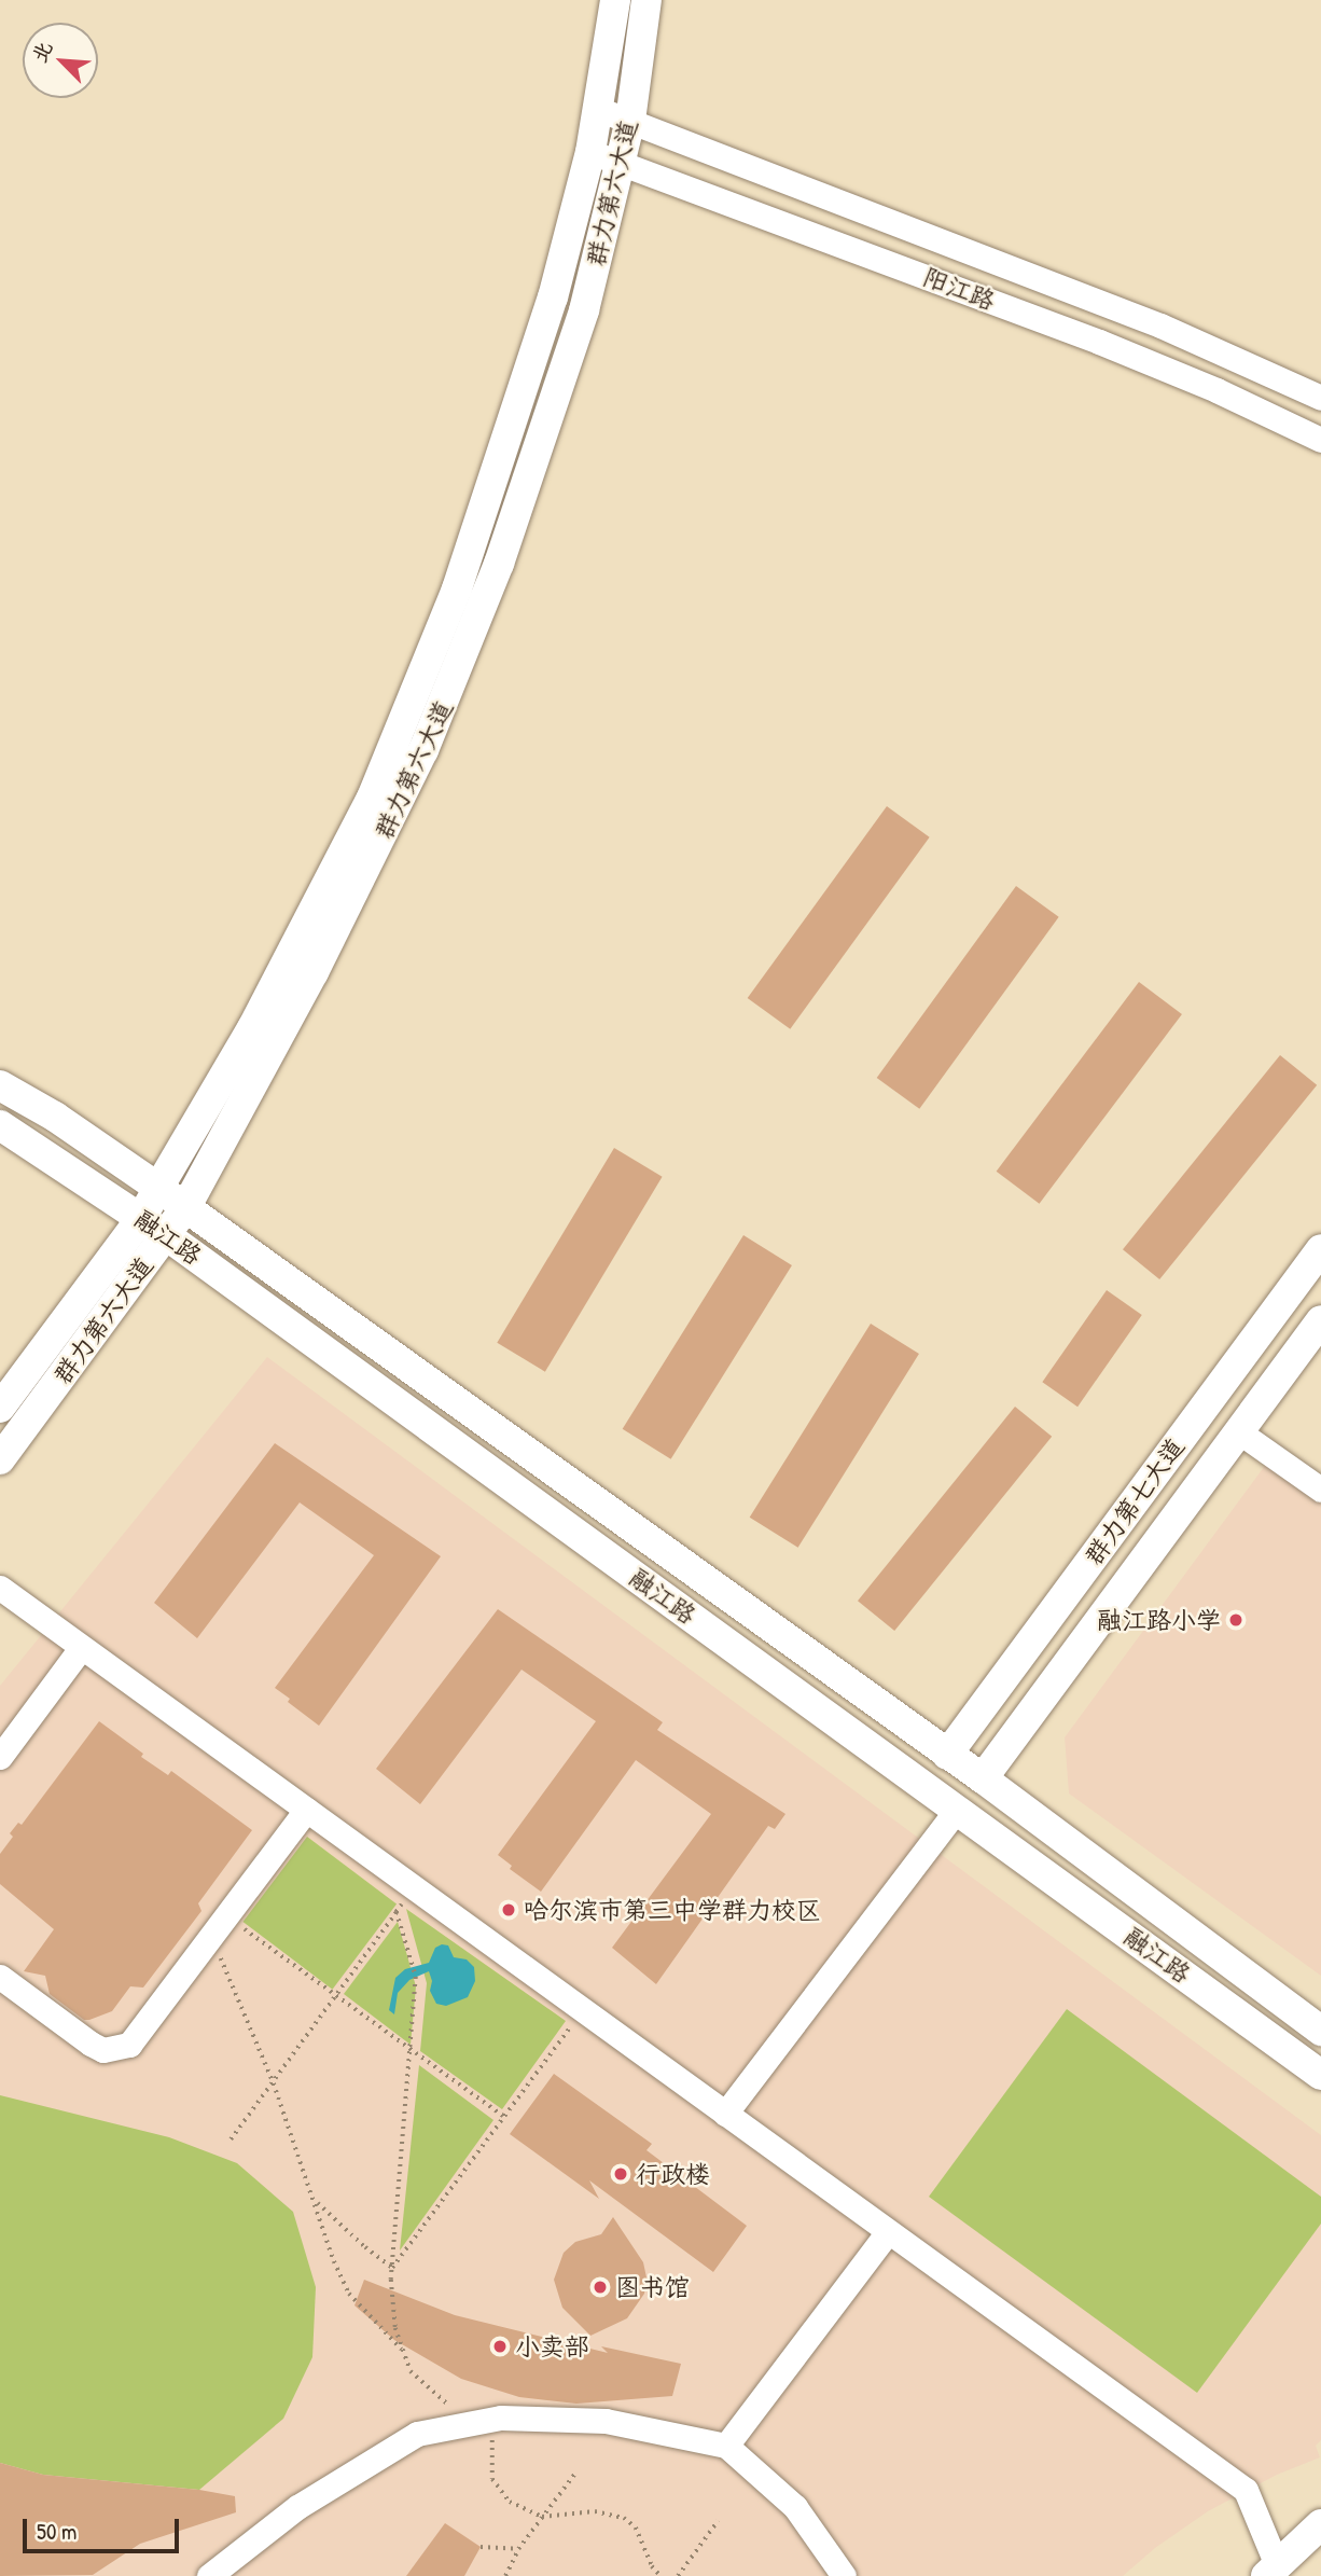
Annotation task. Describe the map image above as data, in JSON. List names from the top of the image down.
{
  "streets": {
    "main road": ["群力第六大道", "融江路", "群力第七大道"],
    "street": ["阳江路"]
  },
  "crossings": [
    ["群力第六大道", "阳江路"],
    ["群力第六大道", "融江路"],
    ["融江路", "群力第七大道"]
  ],
  "places": [
    "融江路小学",
    "哈尔滨市第三中学群力校区",
    "行政楼",
    "图书馆",
    "小卖部"
  ],
  "scale_bar": "50 m",
  "north": "top left"
}
